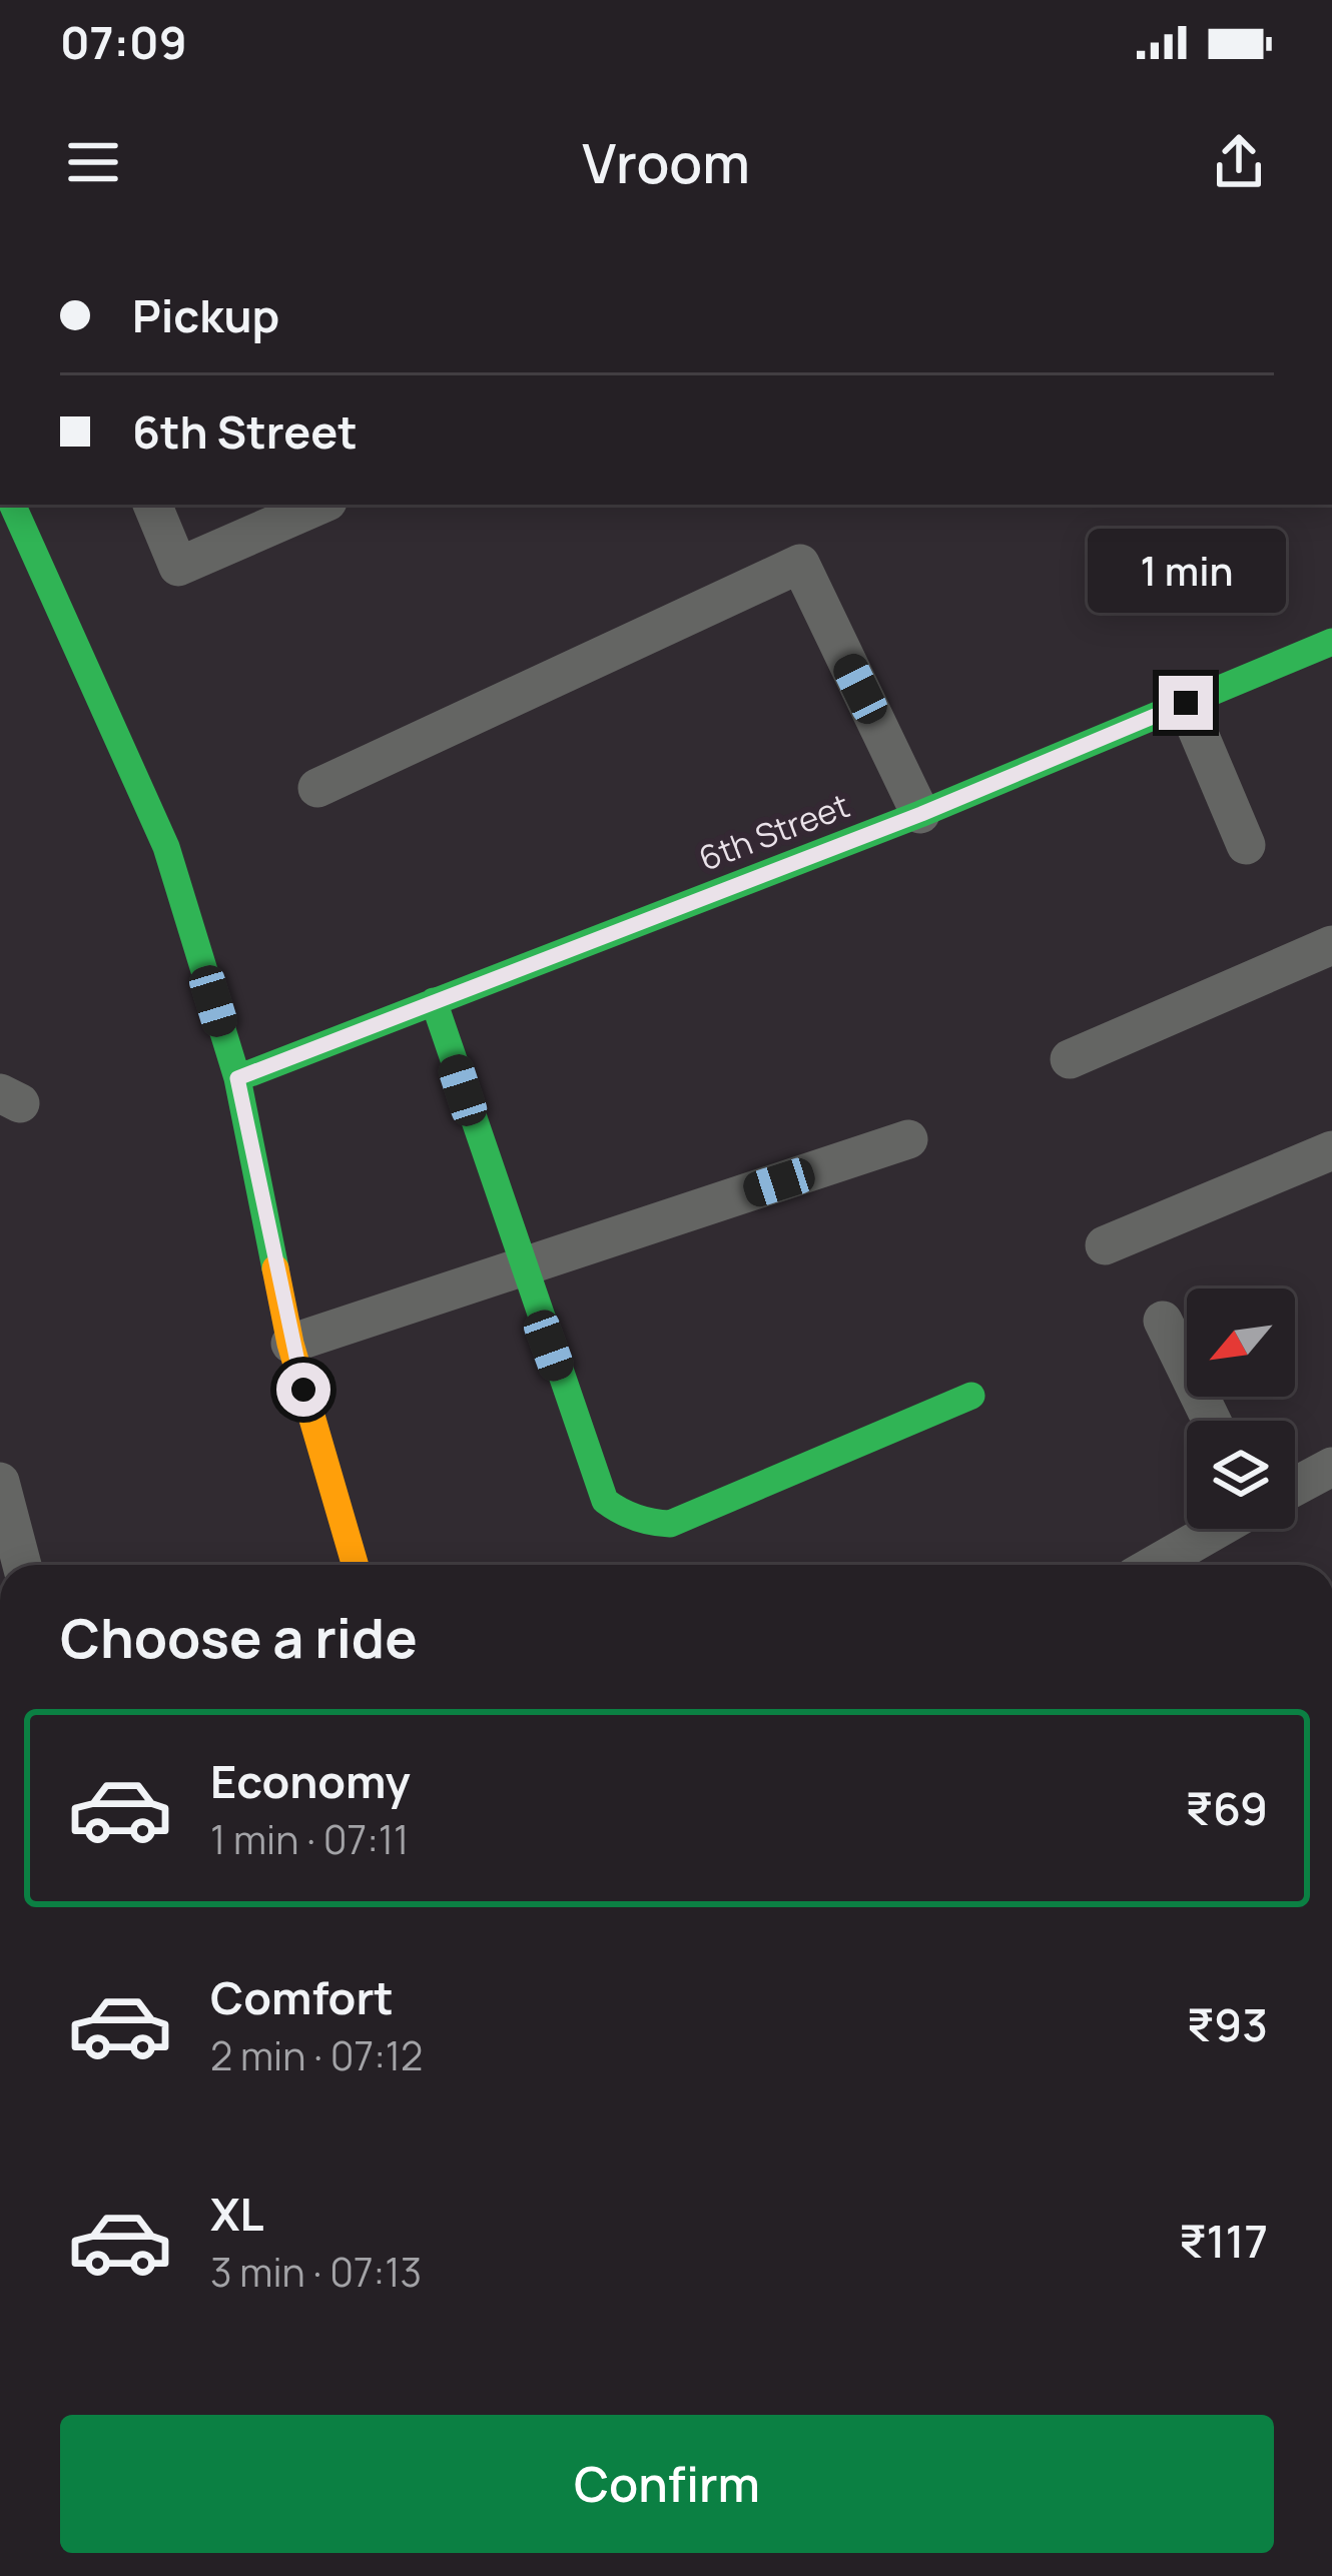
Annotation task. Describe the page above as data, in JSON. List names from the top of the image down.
{
  "streets": {
    "street": ["6th Street"]
  },
  "north": "bottom left",
  "page": {
    "status": "07:09",
    "header": "Vroom",
    "banner": ["Pickup", "6th Street"],
    "bubble": "1 min",
    "heading": "Choose a ride",
    "list": [
      {
        "name": "Economy",
        "note": "1 min · 07:11",
        "value": "₹69"
      },
      {
        "name": "Comfort",
        "note": "2 min · 07:12",
        "value": "₹93"
      },
      {
        "name": "XL",
        "note": "3 min · 07:13",
        "value": "₹117"
      }
    ],
    "buttons": "Confirm"
  }
}
